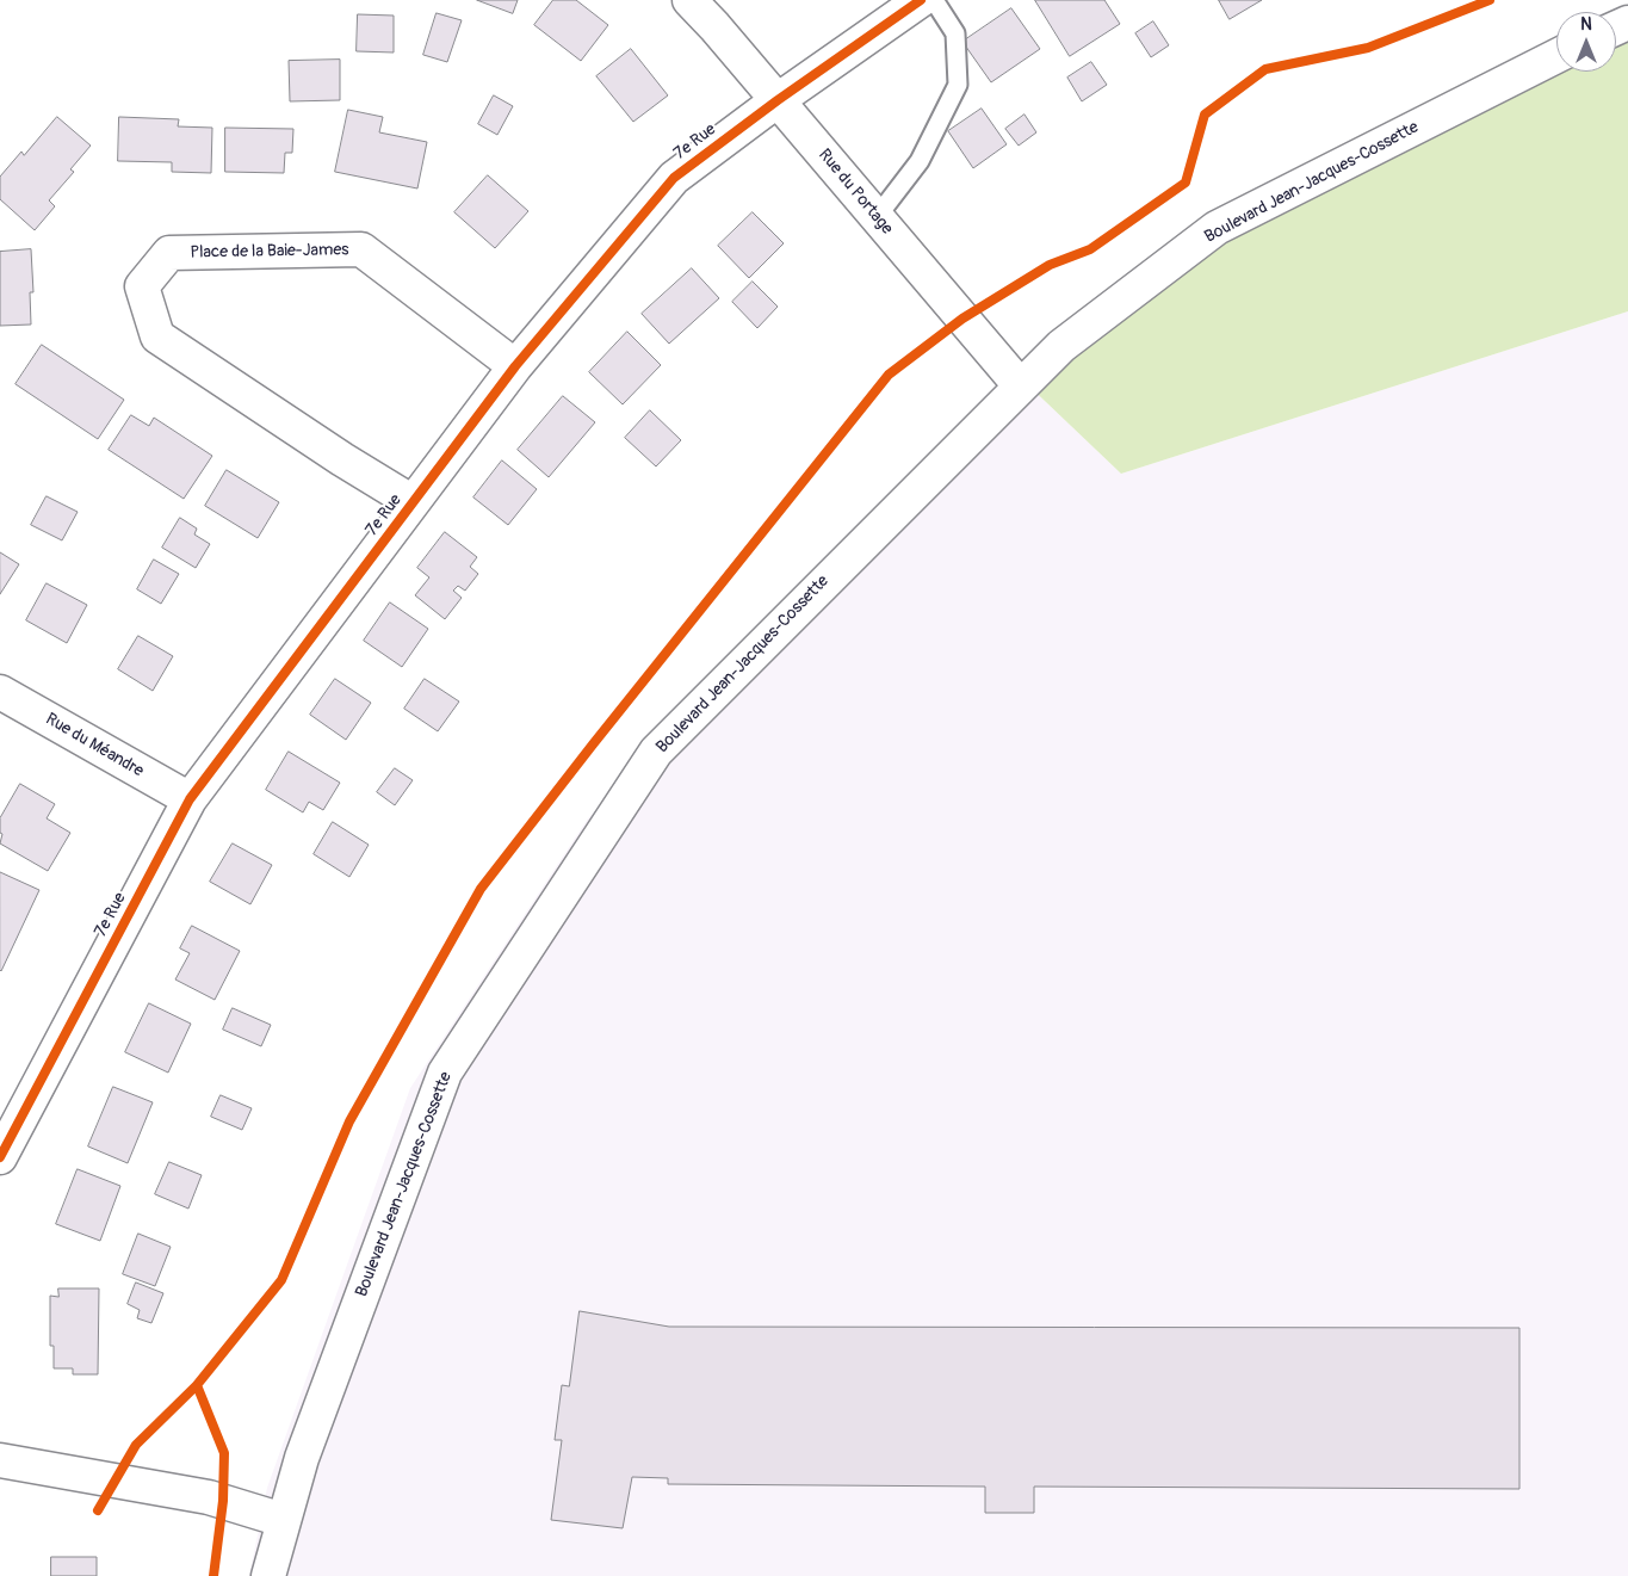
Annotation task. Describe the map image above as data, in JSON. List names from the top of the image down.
{
  "streets": {
    "street": [
      "7e Rue",
      "Boulevard Jean-Jacques-Cossette",
      "Rue du Portage",
      "Place de la Baie-James",
      "Rue du Méandre"
    ]
  },
  "crossings": [
    ["7e Rue", "Rue du Portage"],
    ["7e Rue", "Place de la Baie-James"],
    ["7e Rue", "Rue du Méandre"],
    ["Boulevard Jean-Jacques-Cossette", "Rue du Portage"]
  ],
  "north": "top"
}
